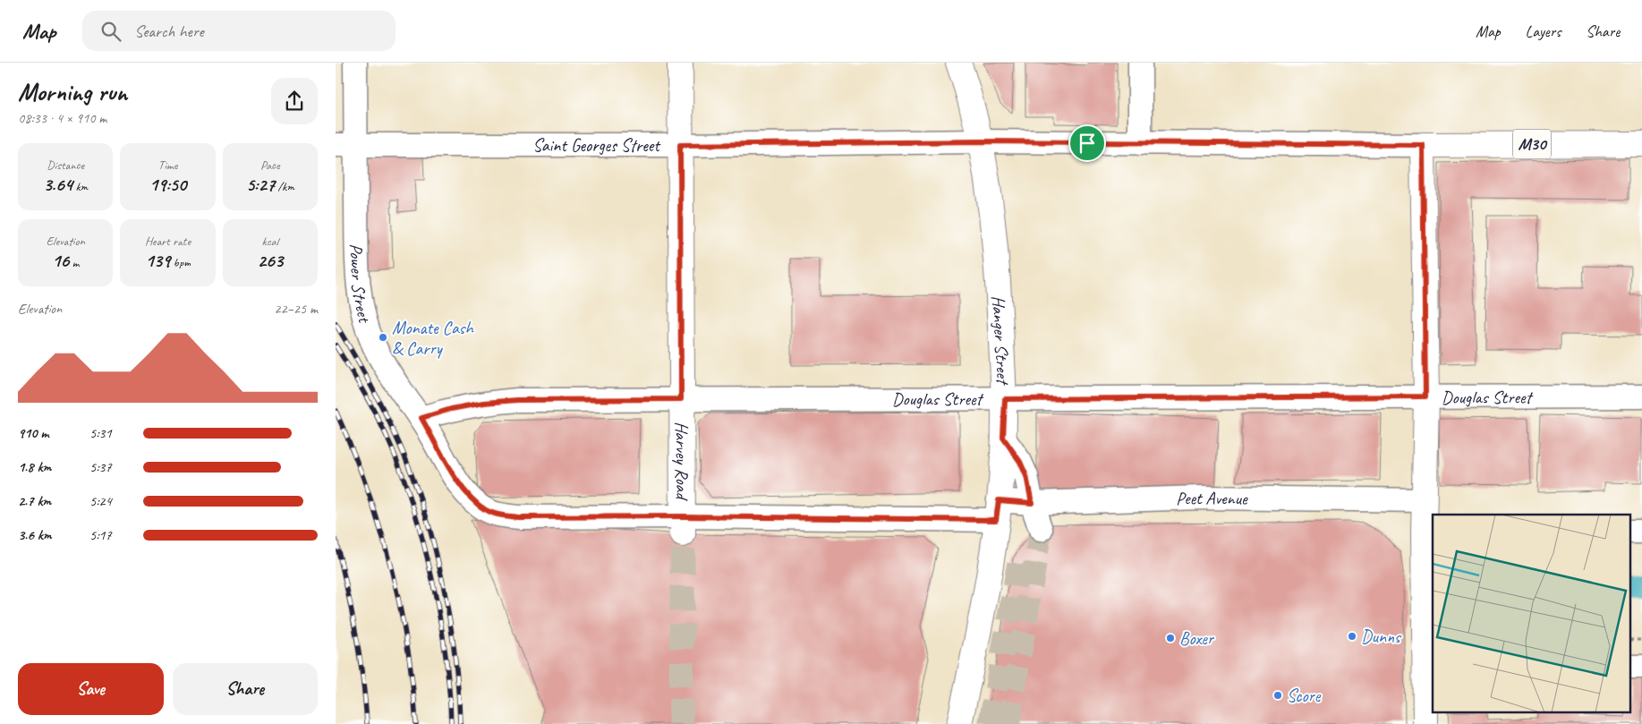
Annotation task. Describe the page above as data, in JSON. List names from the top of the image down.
{
  "streets": {
    "main road": [
      "M30",
      "Saint Georges Street",
      "Hanger Street",
      "Harvey Road"
    ],
    "street": ["Power Street", "Douglas Street", "Peet Avenue"]
  },
  "crossings": [
    ["Saint Georges Street", "Power Street"],
    ["Saint Georges Street", "Hanger Street"],
    ["Saint Georges Street", "Harvey Road"],
    ["Power Street", "Douglas Street"],
    ["Power Street", "Peet Avenue"],
    ["Hanger Street", "Douglas Street"],
    ["Hanger Street", "Peet Avenue"],
    ["Douglas Street", "Harvey Road"],
    ["Harvey Road", "Peet Avenue"]
  ],
  "places": [
    "Monate Cash & Carry",
    "Dunns",
    "Boxer",
    "Score"
  ],
  "page": {
    "header": "Map",
    "search": "Search here",
    "nav": ["Map", "Layers", "Share"],
    "heading": ["Morning run", "08:33 · 4 × 910 m"],
    "stats": [
      ["Distance", "3.64 km"],
      ["Time", "19:50"],
      ["Pace", "5:27 /km"],
      ["Elevation", "16 m"],
      ["Heart rate", "139 bpm"],
      ["kcal", "263"]
    ],
    "chart": ["Elevation", "22–25 m"],
    "list": [
      {
        "name": "910 m",
        "note": "5:31"
      },
      {
        "name": "1.8 km",
        "note": "5:37"
      },
      {
        "name": "2.7 km",
        "note": "5:24"
      },
      {
        "name": "3.6 km",
        "note": "5:17"
      }
    ],
    "buttons": ["Save", "Share"]
  }
}
